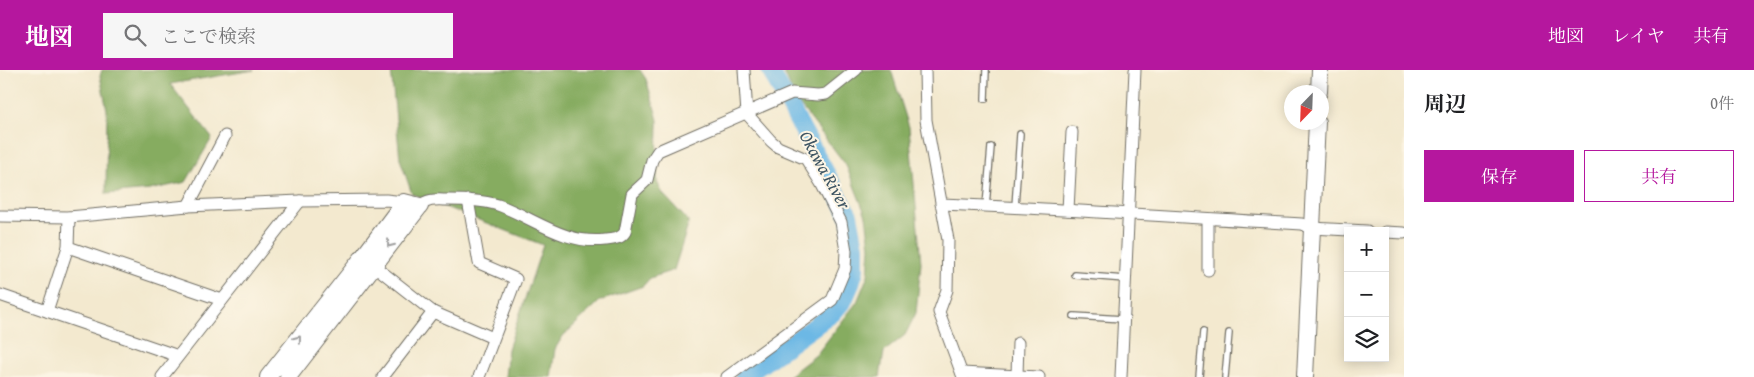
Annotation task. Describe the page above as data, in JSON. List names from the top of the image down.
{
  "water": ["Okawa River"],
  "north": "bottom left",
  "page": {
    "header": "地図",
    "search": "ここで検索",
    "nav": ["地図", "レイヤ", "共有"],
    "heading": ["周辺", "0件"],
    "buttons": ["保存", "共有"],
    "map_buttons": ["+", "−"]
  }
}
